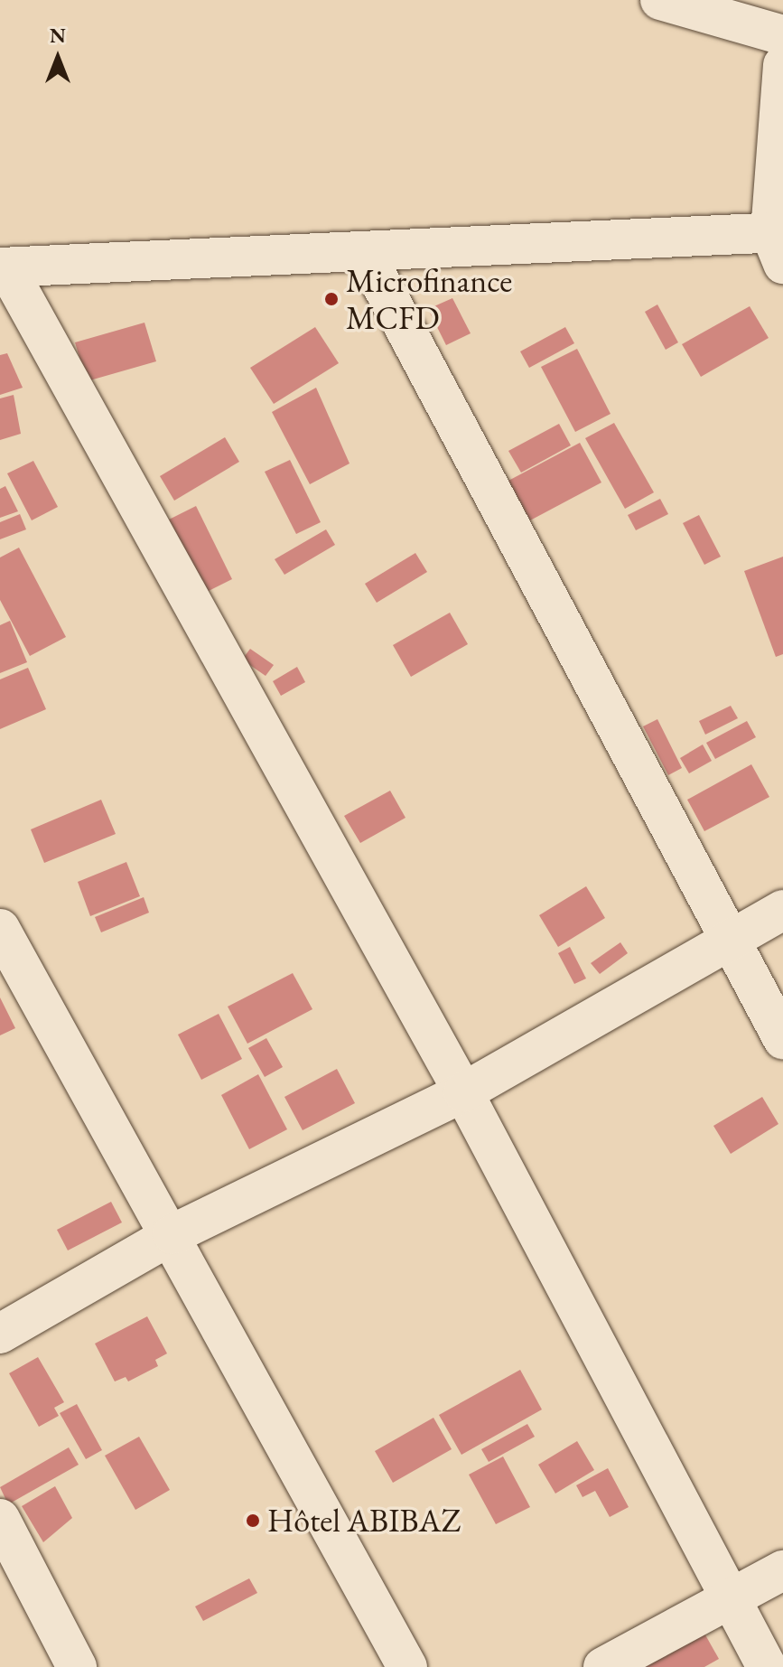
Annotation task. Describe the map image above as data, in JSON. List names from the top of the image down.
{
  "places": ["Microfinance MCFD", "Hôtel ABIBAZ"],
  "north": "top"
}
